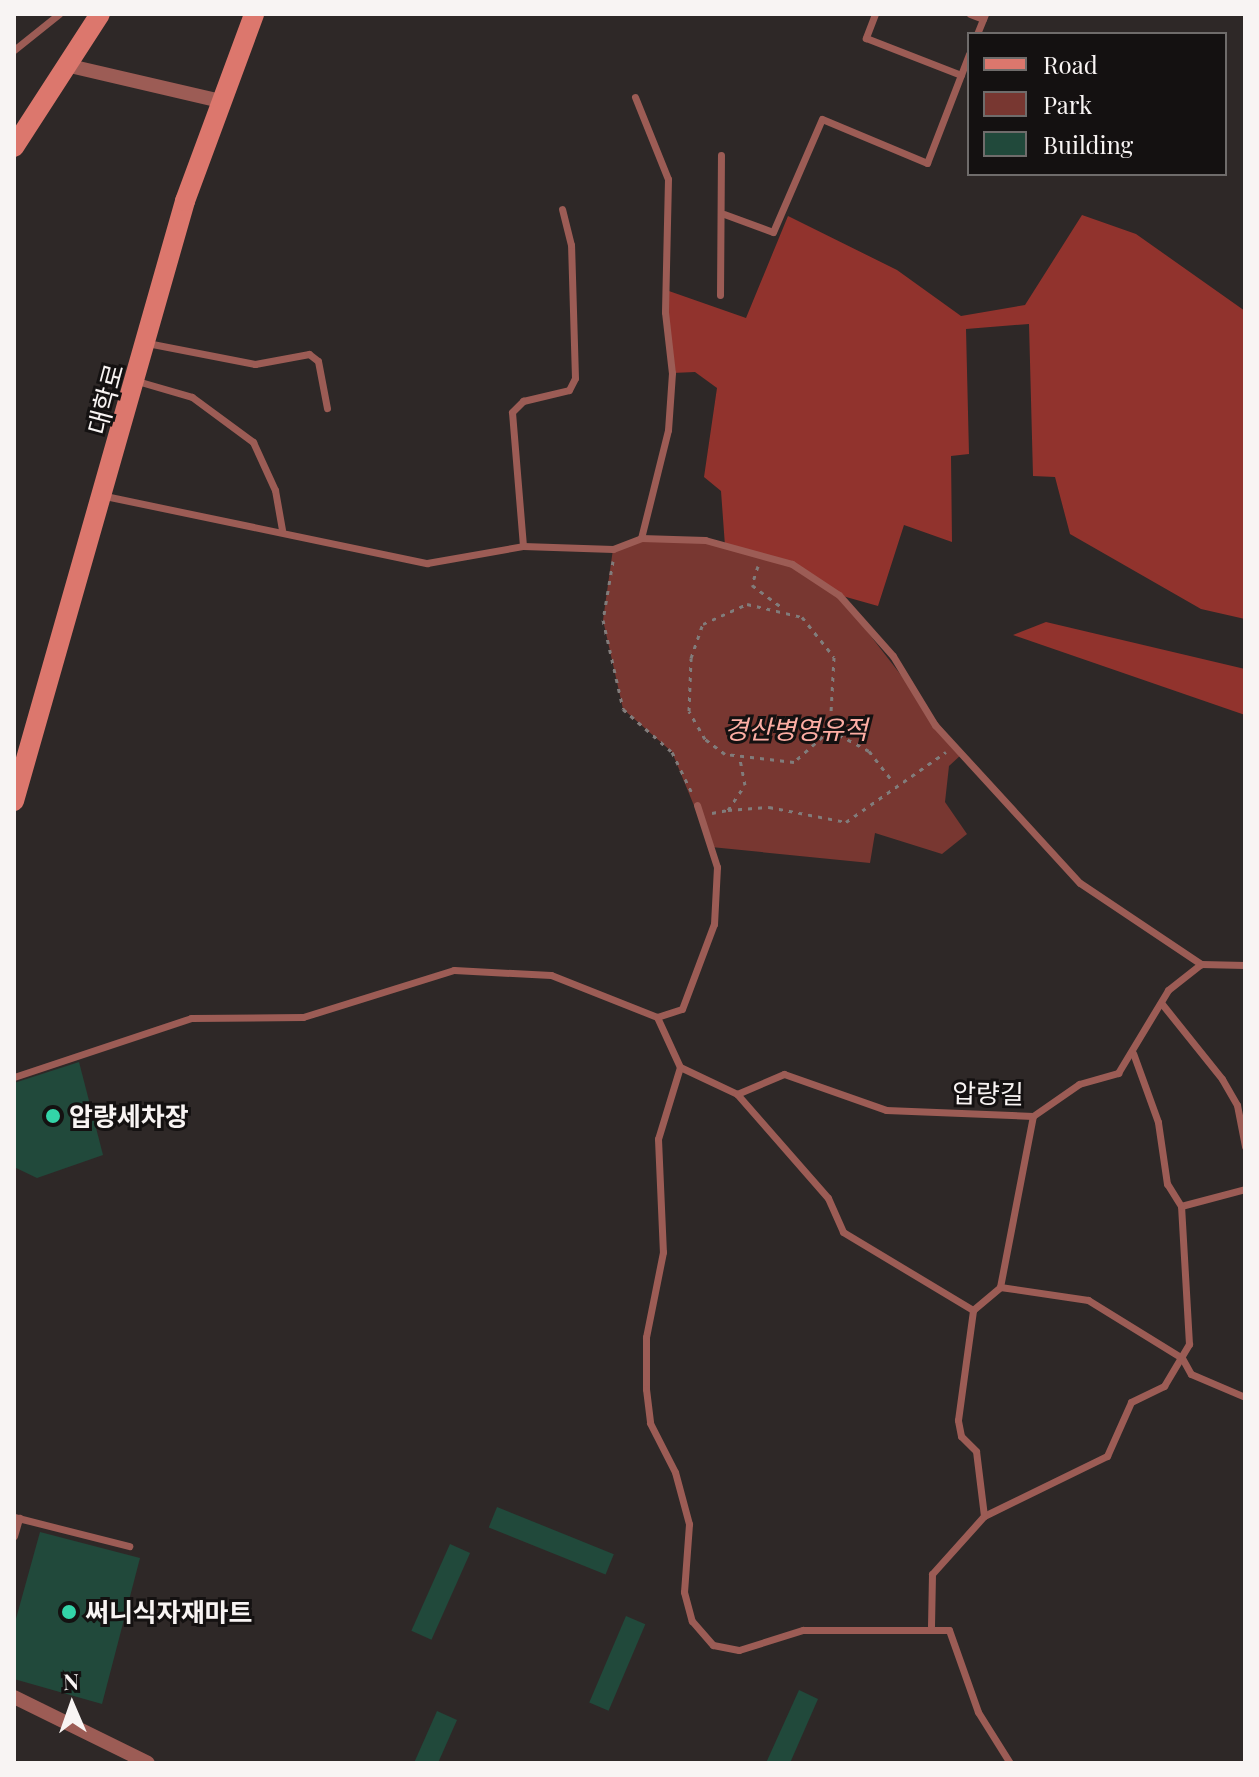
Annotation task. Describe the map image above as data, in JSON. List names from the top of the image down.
{
  "streets": {
    "main road": ["대학로"],
    "lane": ["압량길"]
  },
  "parks": ["경산병영유적"],
  "places": ["압량세차장", "써니식자재마트"],
  "legend": ["Road", "Park", "Building"],
  "north": "top"
}
